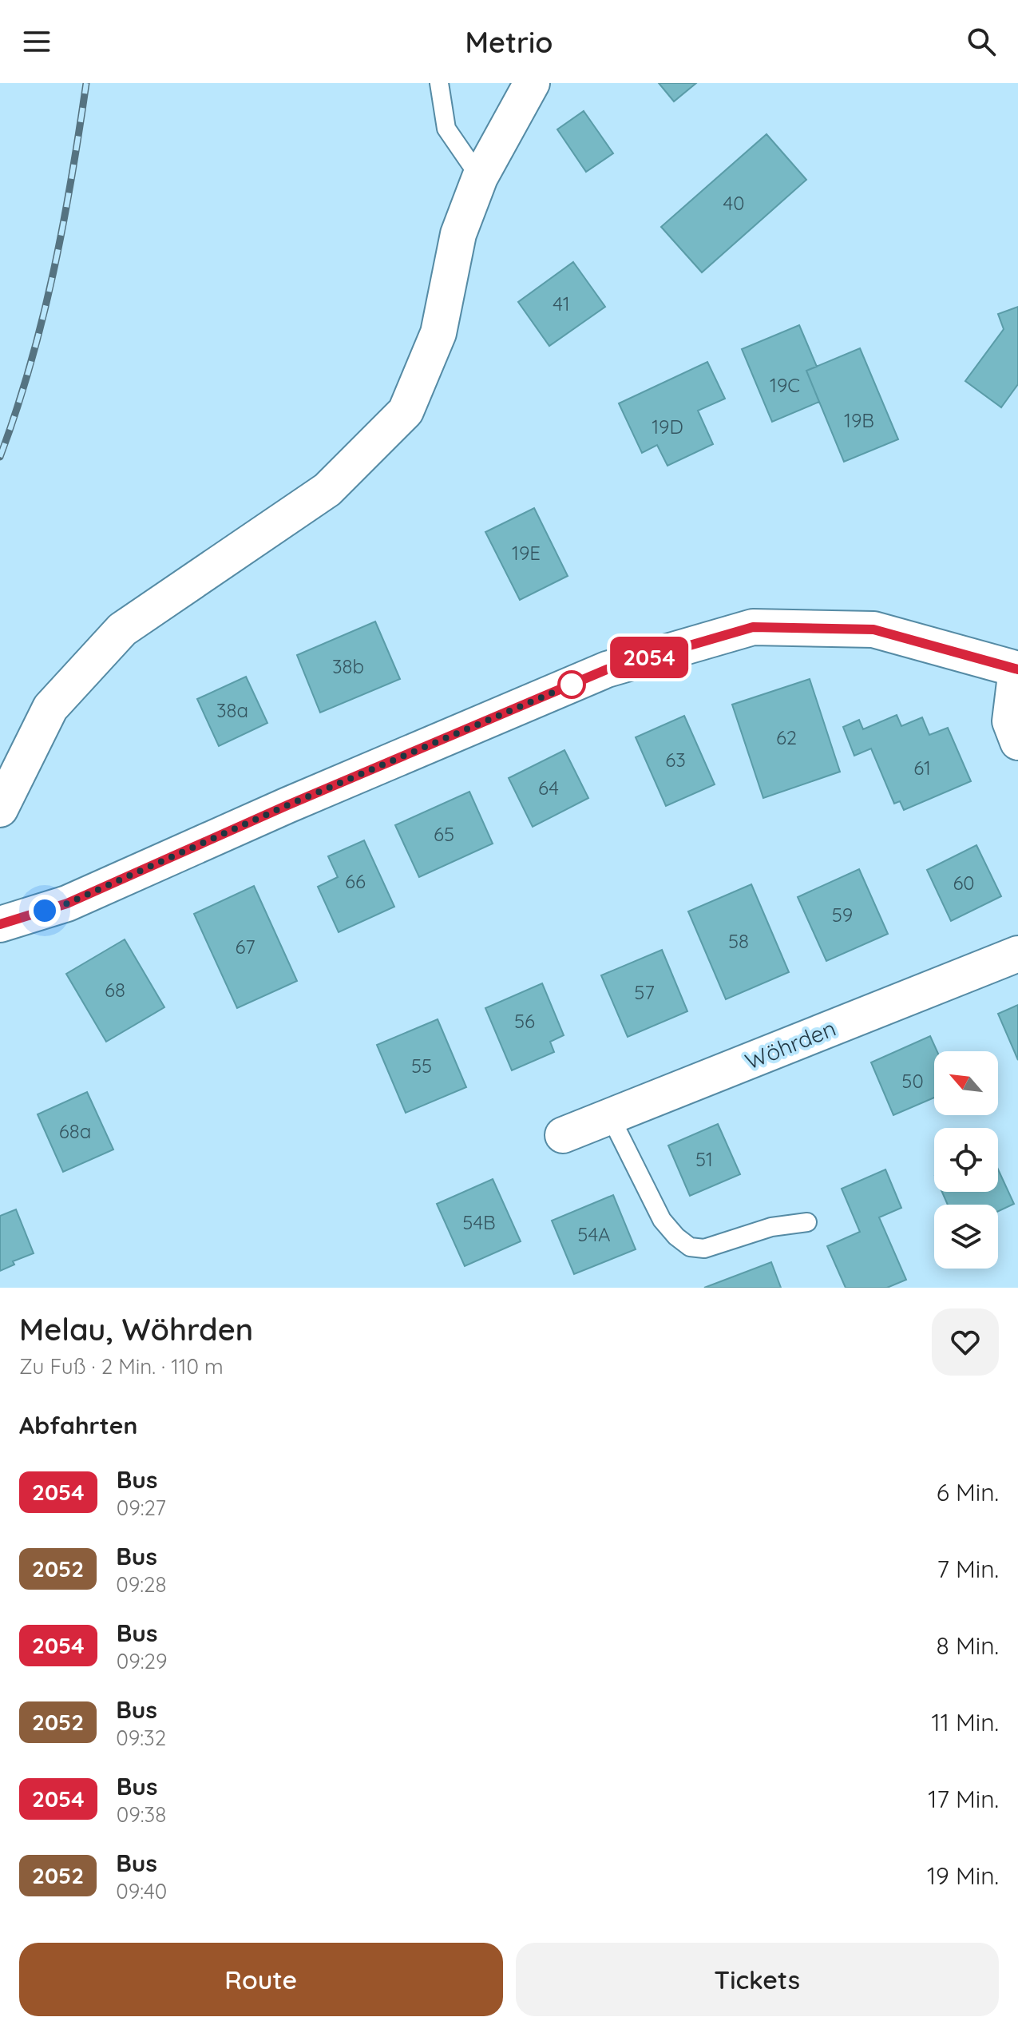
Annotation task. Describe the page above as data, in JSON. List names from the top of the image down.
{
  "streets": {
    "street": ["Wöhrden"]
  },
  "lines": ["bus line 2054"],
  "house_numbers": [
    "40",
    "41",
    "19C",
    "19B",
    "19D",
    "19E",
    "38b",
    "38a",
    "62",
    "63",
    "61",
    "64",
    "65",
    "66",
    "60",
    "59",
    "58",
    "67",
    "68",
    "57",
    "56",
    "55",
    "50",
    "68a",
    "51",
    "54B",
    "54A"
  ],
  "north": "top left",
  "page": {
    "header": "Metrio",
    "on_map": "2054",
    "heading": [
      ["Melau, Wöhrden", "Zu Fuß · 2 Min. · 110 m"],
      "Abfahrten"
    ],
    "list": [
      {
        "mark": "2054",
        "name": "Bus",
        "note": "09:27",
        "value": "6 Min."
      },
      {
        "mark": "2052",
        "name": "Bus",
        "note": "09:28",
        "value": "7 Min."
      },
      {
        "mark": "2054",
        "name": "Bus",
        "note": "09:29",
        "value": "8 Min."
      },
      {
        "mark": "2052",
        "name": "Bus",
        "note": "09:32",
        "value": "11 Min."
      },
      {
        "mark": "2054",
        "name": "Bus",
        "note": "09:38",
        "value": "17 Min."
      },
      {
        "mark": "2052",
        "name": "Bus",
        "note": "09:40",
        "value": "19 Min."
      }
    ],
    "buttons": ["Route", "Tickets"]
  }
}
